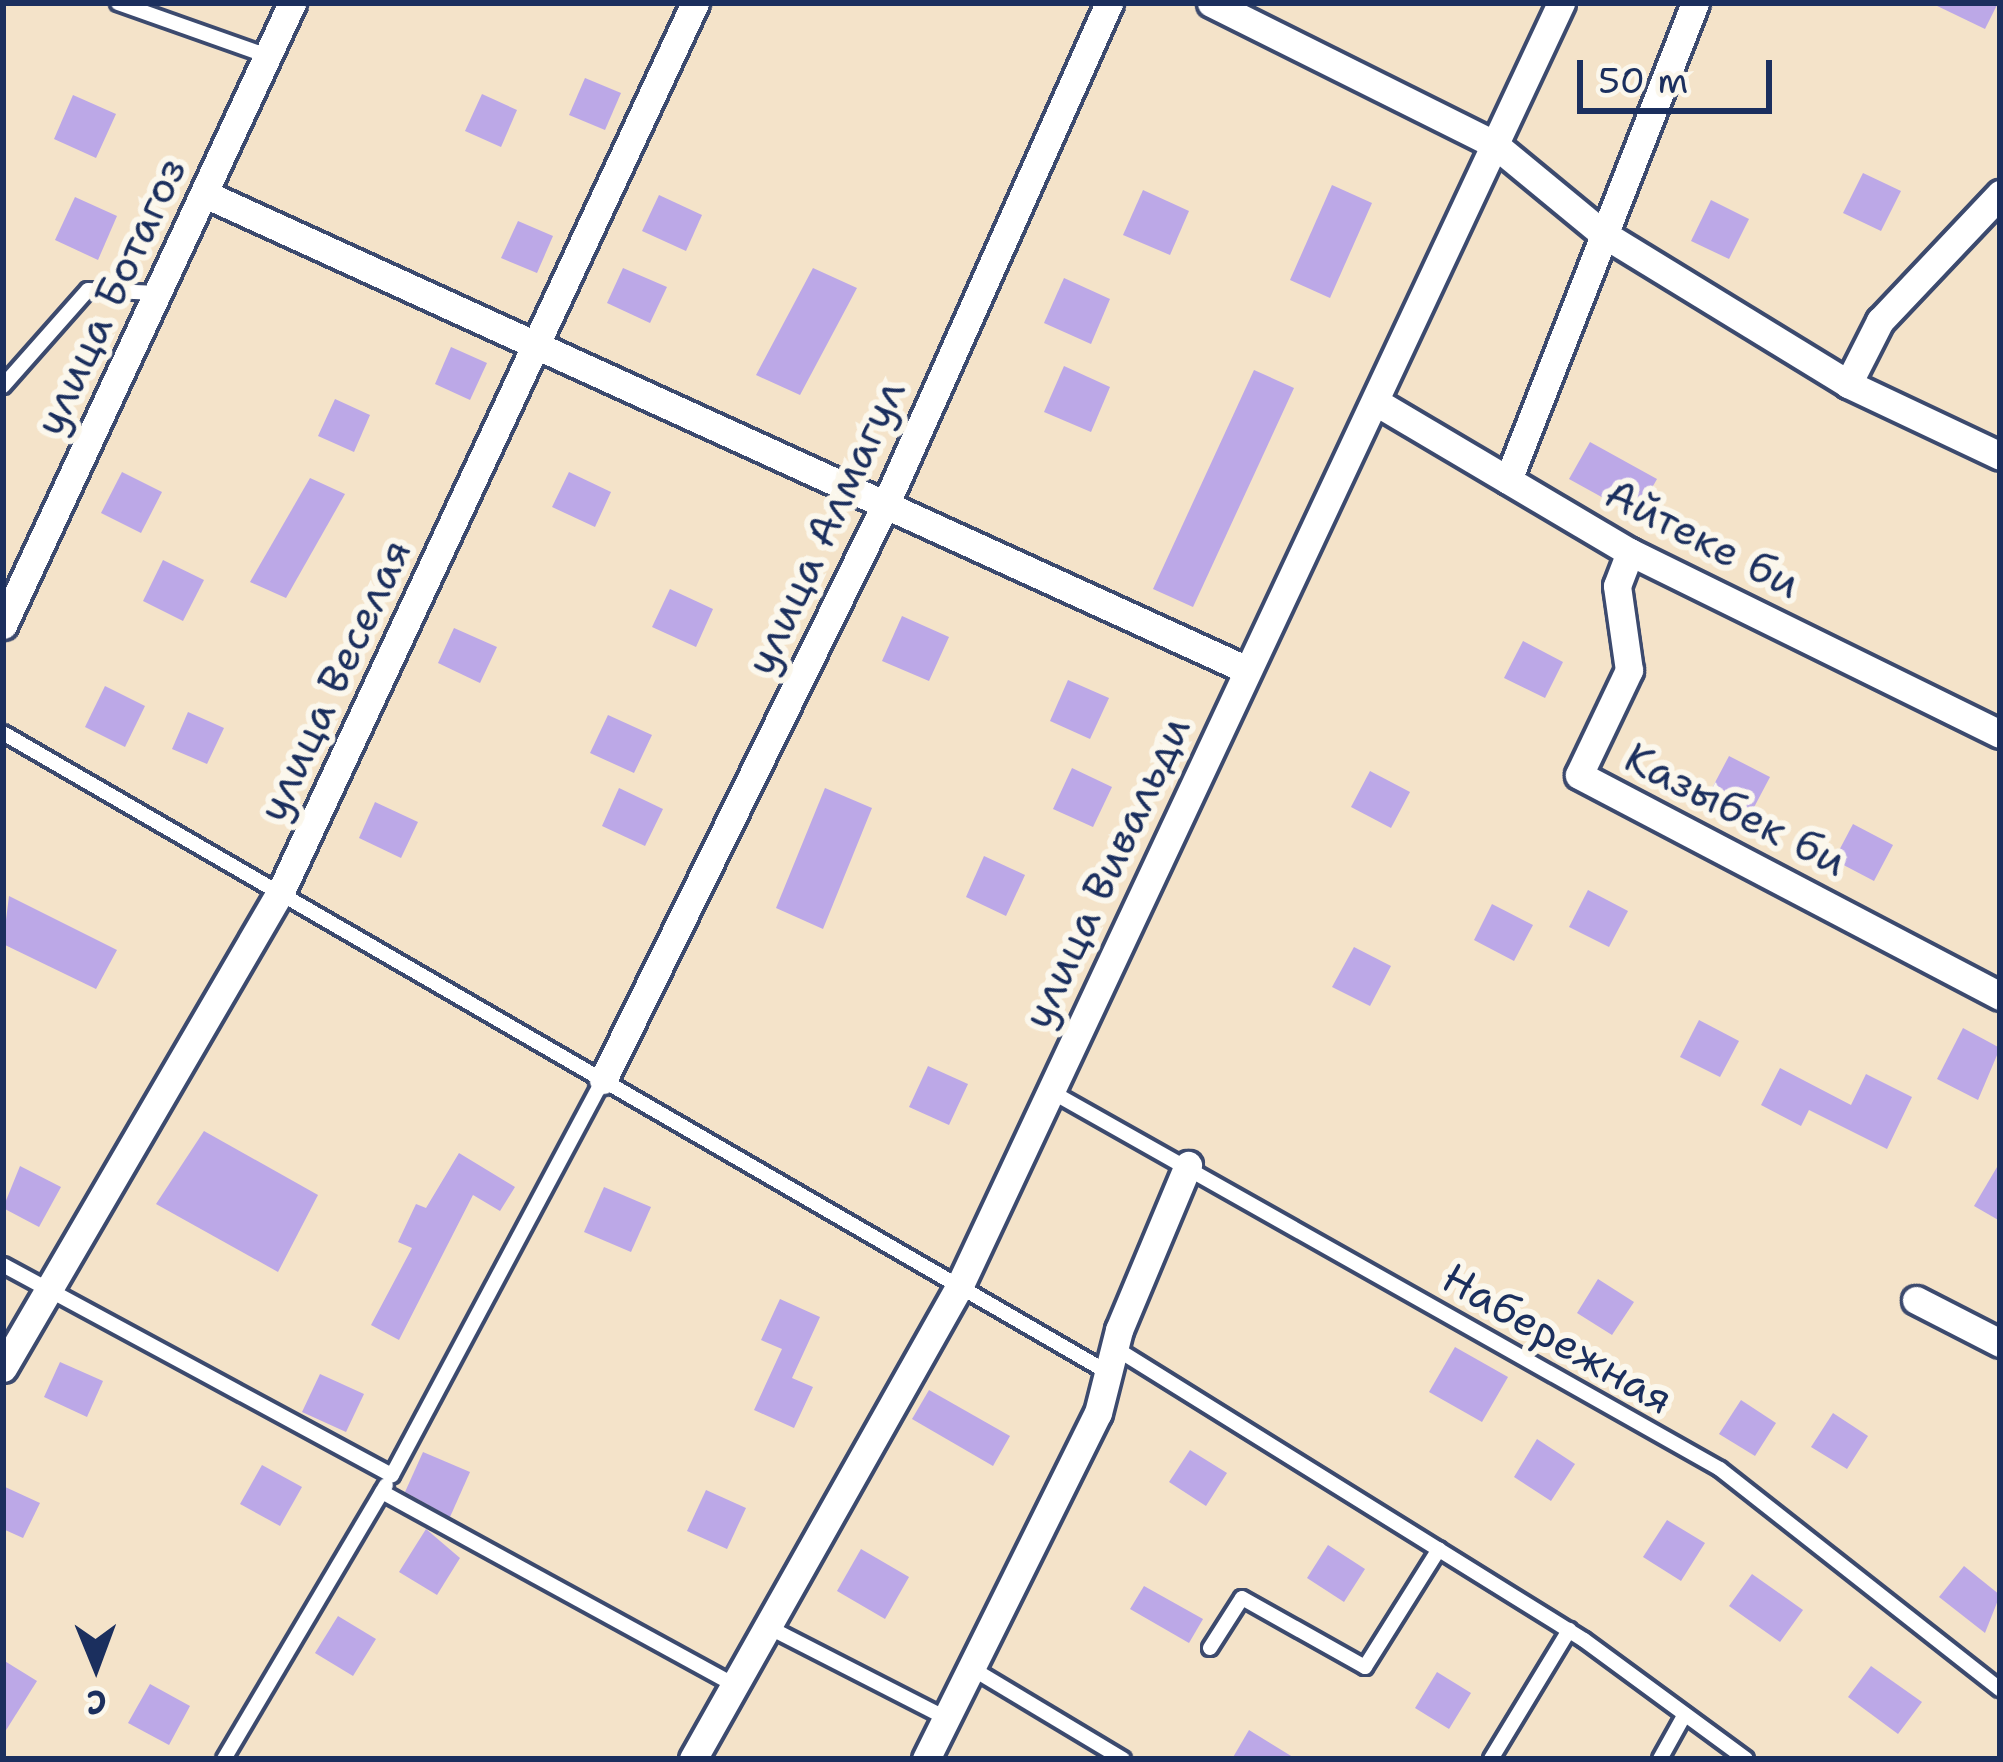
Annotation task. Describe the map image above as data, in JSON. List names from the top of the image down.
{
  "streets": {
    "street": [
      "улица Ботагоз",
      "улица Алмагул",
      "Айтеке би",
      "улица Веселая",
      "Казыбек би",
      "улица Вивальди"
    ],
    "lane": ["Набережная"]
  },
  "crossings": [
    ["Айтеке би", "Казыбек би"],
    ["Айтеке би", "улица Вивальди"],
    ["улица Вивальди", "Набережная"]
  ],
  "scale_bar": "50 m",
  "north": "bottom"
}
